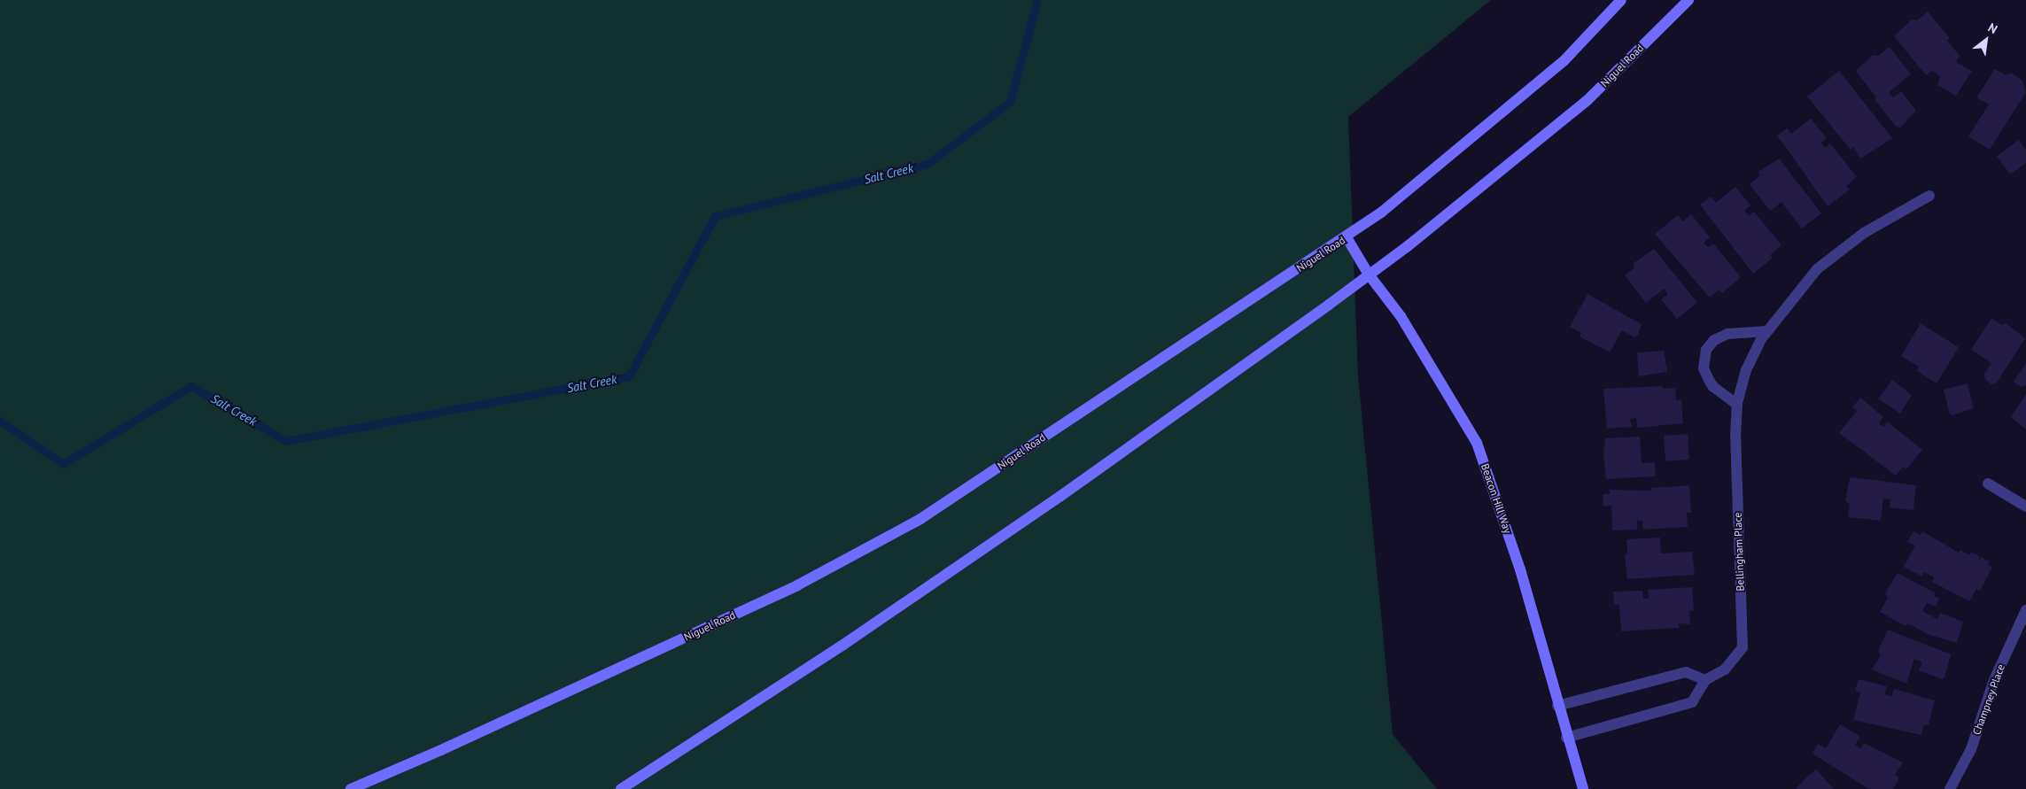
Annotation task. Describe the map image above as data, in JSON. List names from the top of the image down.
{
  "streets": {
    "main road": ["Niguel Road", "Beacon Hill Way"],
    "street": ["Bellingham Place", "Champney Place"]
  },
  "crossings": [
    ["Niguel Road", "Beacon Hill Way"]
  ],
  "water": ["Salt Creek"],
  "north": "top right"
}
